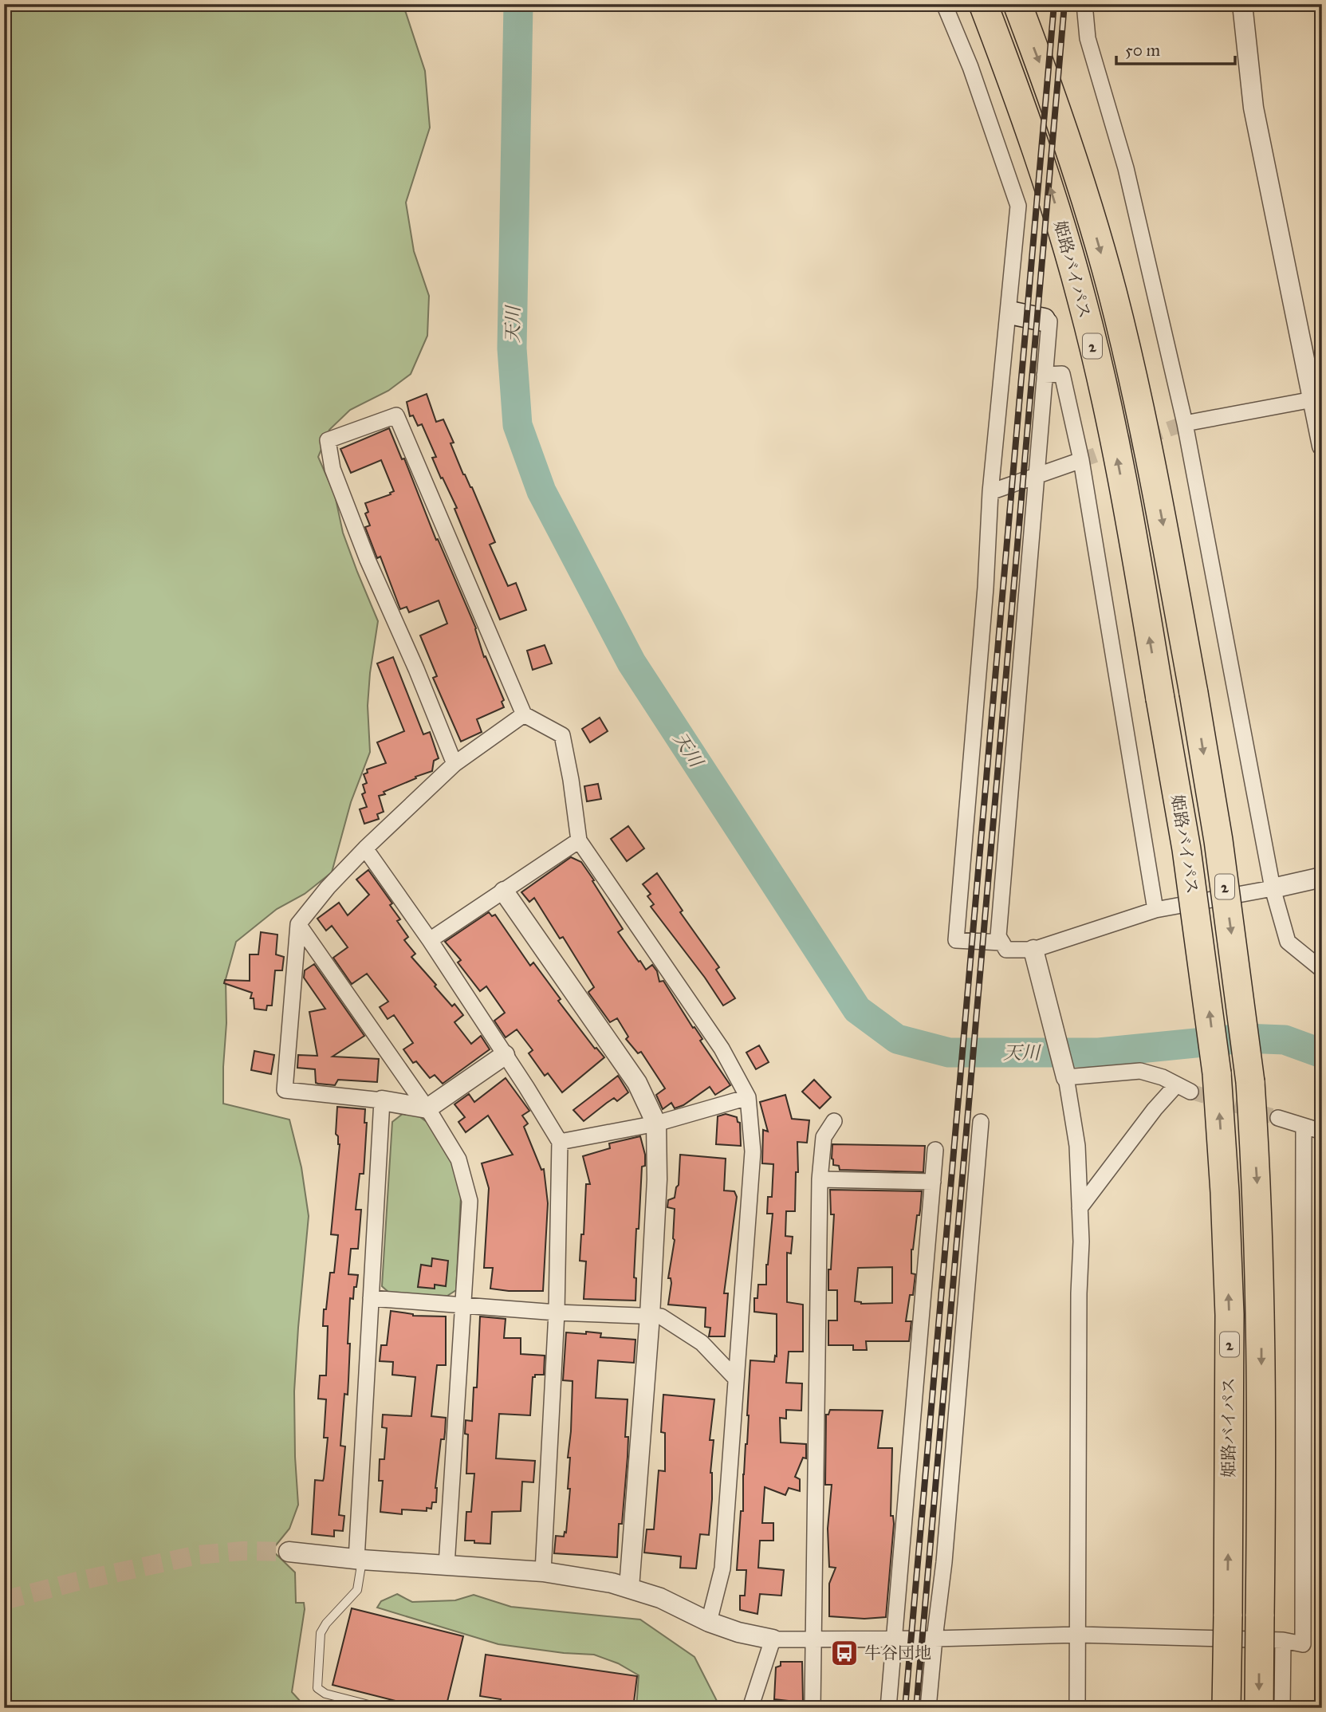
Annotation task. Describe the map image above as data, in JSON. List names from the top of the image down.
{
  "streets": {
    "highway": ["姫路バイパス", "2"]
  },
  "water": ["天川"],
  "places": {
    "bus stop": ["牛谷団地"]
  },
  "scale_bar": "50 m"
}
